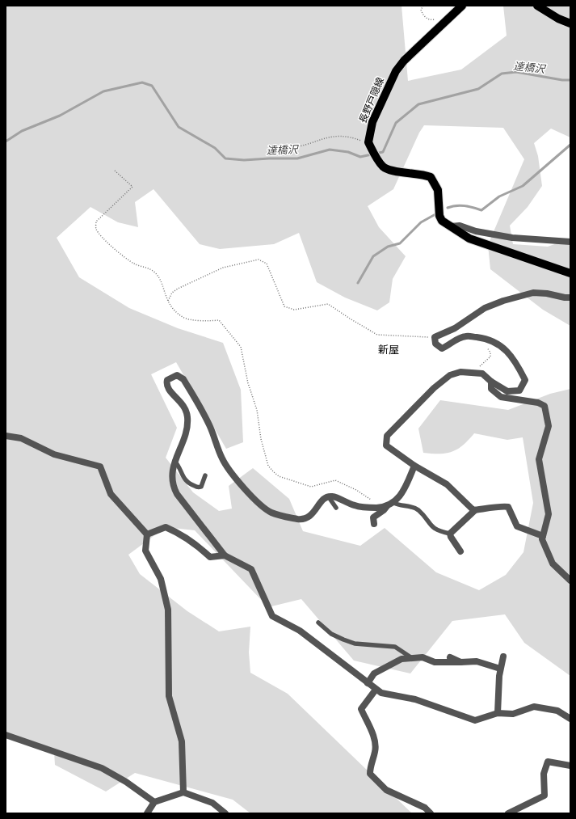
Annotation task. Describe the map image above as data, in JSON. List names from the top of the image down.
{
  "streets": {
    "main road": ["長野戸隠線"]
  },
  "districts": ["新屋"],
  "water": ["達橋沢"]
}
